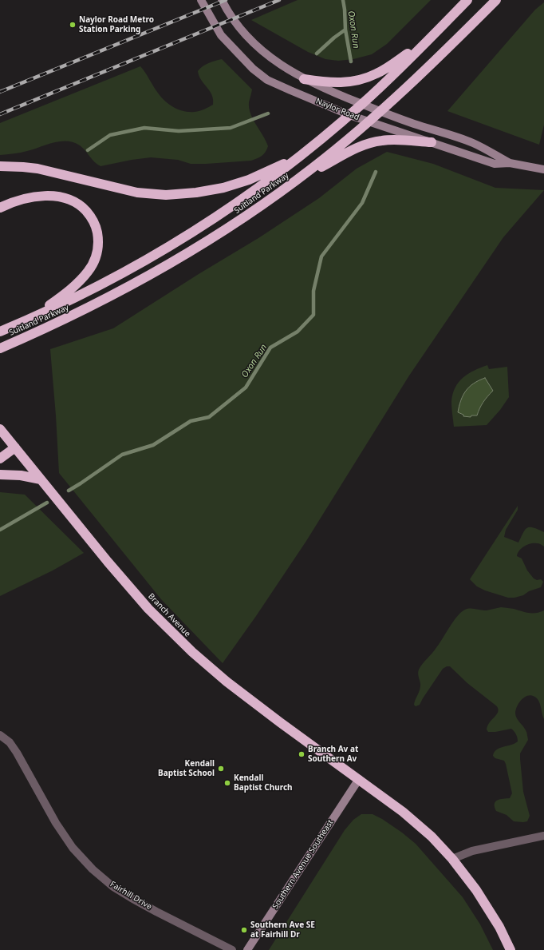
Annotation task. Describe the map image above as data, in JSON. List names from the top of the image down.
{
  "streets": {
    "highway": ["Suitland Parkway", "Branch Avenue"],
    "main road": ["Naylor Road", "Southern Avenue Southeast"],
    "street": ["Fairhill Drive"]
  },
  "crossings": [
    ["Naylor Road", "Suitland Parkway"],
    ["Branch Avenue", "Southern Avenue Southeast"]
  ],
  "water": ["Oxon Run"],
  "places": [
    "Naylor Road Metro Station Parking",
    "Branch Av at Southern Av",
    "Kendall Baptist School",
    "Kendall Baptist Church",
    "Southern Ave SE at Fairhill Dr"
  ]
}
